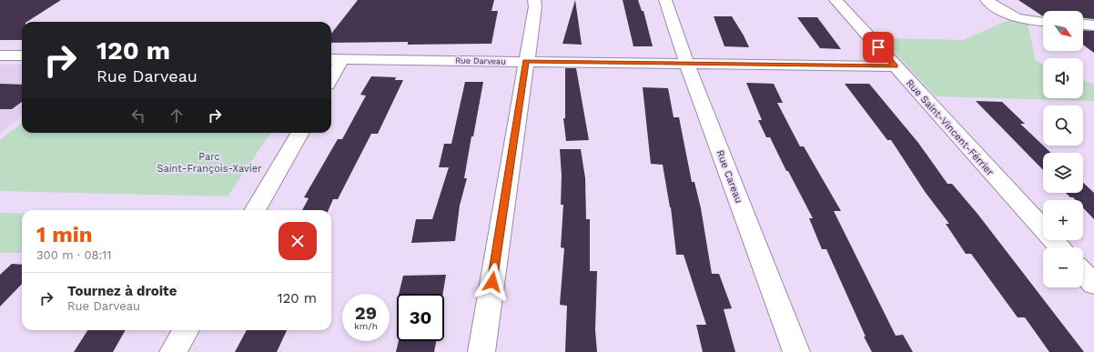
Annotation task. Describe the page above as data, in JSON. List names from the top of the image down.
{
  "streets": {
    "street": ["Rue Darveau", "Rue Saint-Vincent-Férrier", "Rue Careau"]
  },
  "crossings": [
    ["Rue Darveau", "Rue Saint-Vincent-Férrier"],
    ["Rue Darveau", "Rue Careau"]
  ],
  "parks": ["Parc Saint-François-Xavier"],
  "north": "bottom right",
  "page": {
    "map_buttons": ["+", "−"],
    "turn": ["120 m", "Rue Darveau"],
    "heading": ["1 min", "300 m · 08:11"],
    "list": [
      {
        "name": "Tournez à droite",
        "note": "Rue Darveau",
        "value": "120 m"
      }
    ],
    "speed": "29 km/h",
    "limit": "30"
  }
}
